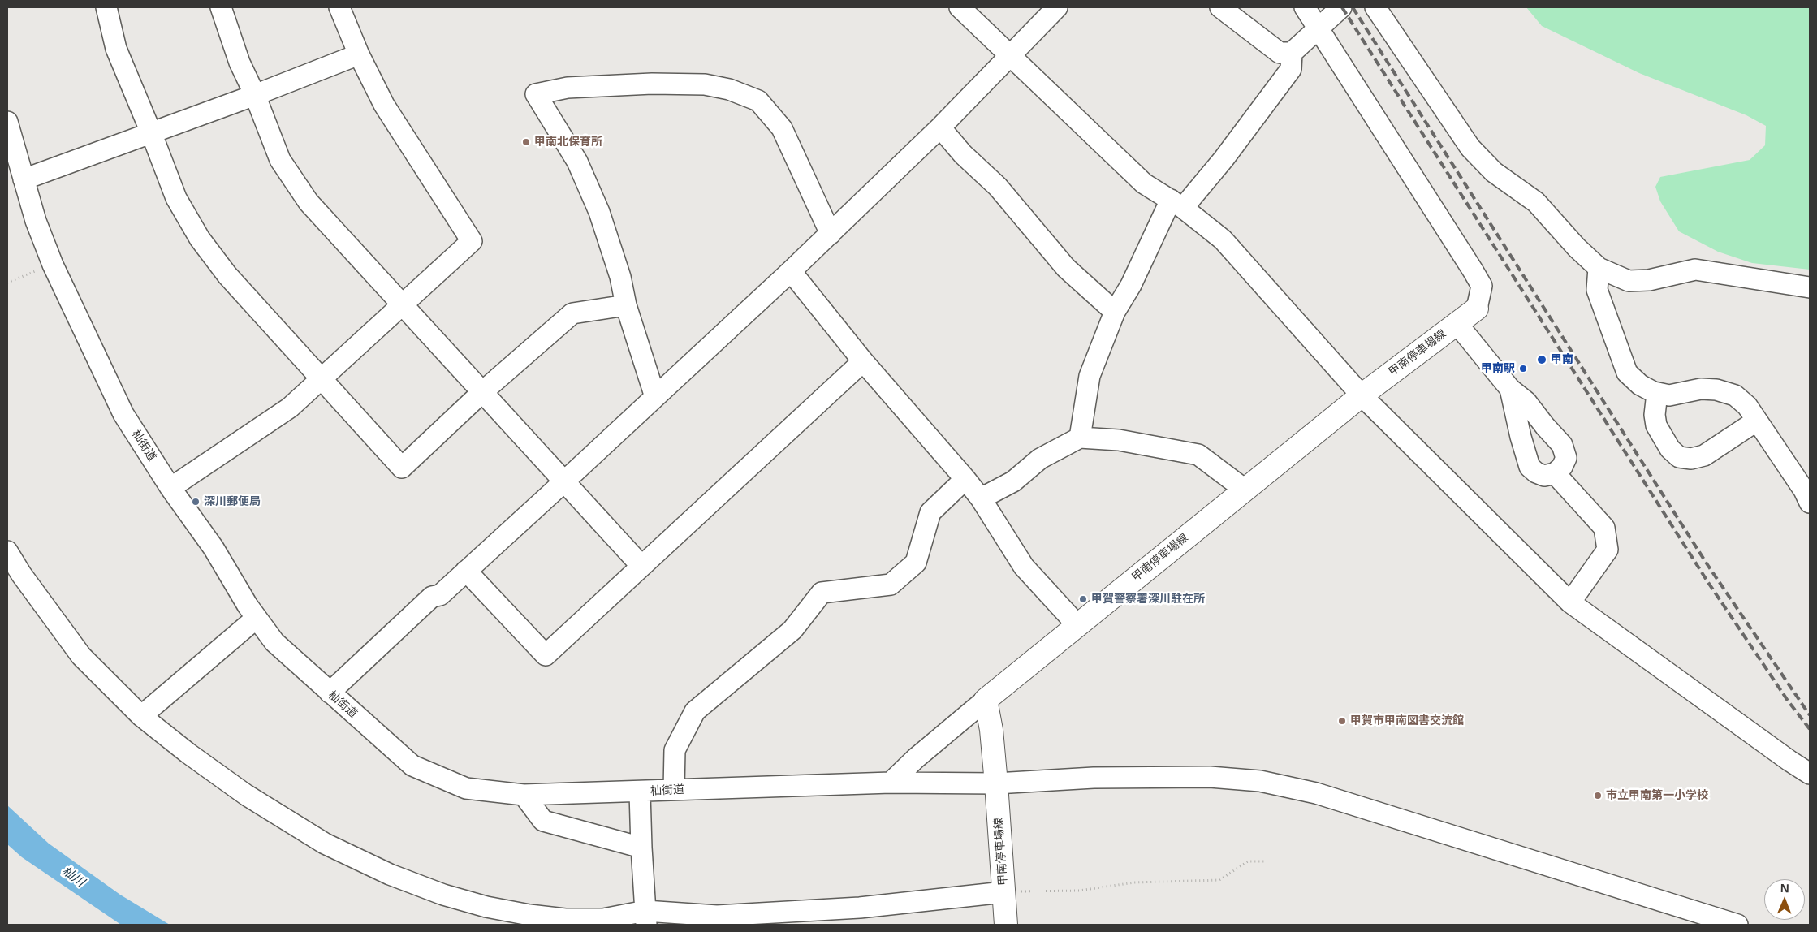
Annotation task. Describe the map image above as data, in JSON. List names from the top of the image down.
{
  "streets": {
    "main road": ["甲南停車場線"],
    "street": ["杣街道"]
  },
  "crossings": [
    ["甲南停車場線", "杣街道"]
  ],
  "water": ["杣川"],
  "places": [
    "甲南北保育所",
    "甲南",
    "甲南駅",
    "深川郵便局",
    "甲賀警察署深川駐在所",
    "甲賀市甲南図書交流館",
    "市立甲南第一小学校"
  ],
  "north": "top"
}
